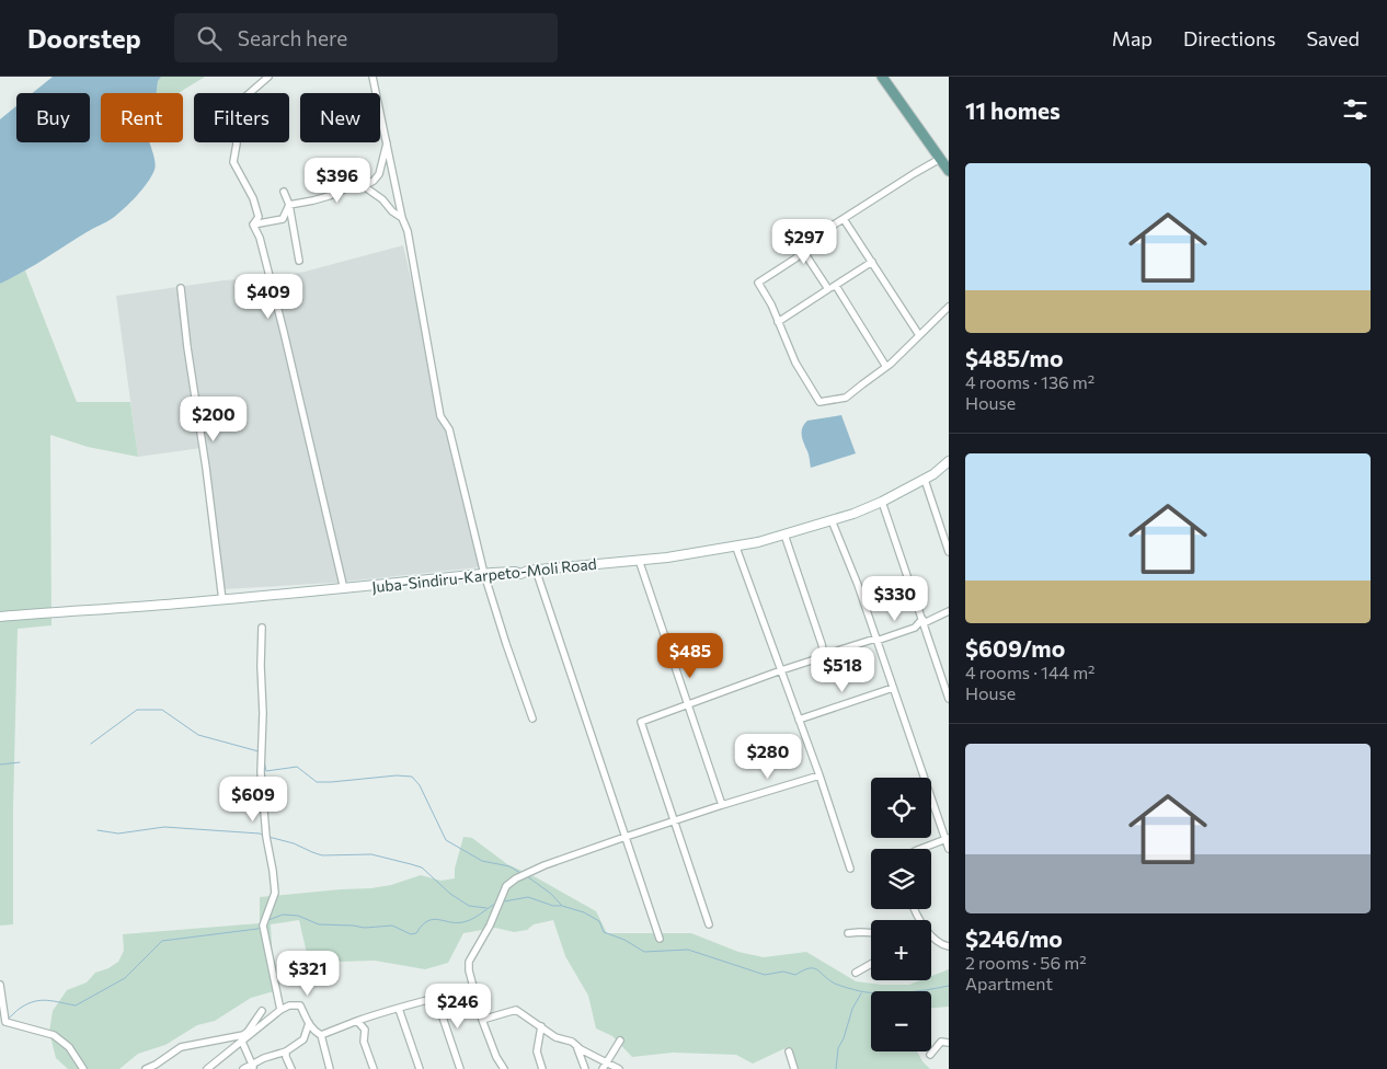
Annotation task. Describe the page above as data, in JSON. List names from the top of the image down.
{
  "streets": {
    "main road": ["Juba-Sindiru-Karpeto-Moli Road"]
  },
  "page": {
    "header": "Doorstep",
    "search": "Search here",
    "nav": ["Map", "Directions", "Saved"],
    "heading": "11 homes",
    "chip": [
      "Buy",
      "Rent",
      "Filters",
      "New"
    ],
    "list": [
      {
        "name": "$485/mo",
        "note": "4 rooms · 136 m² · House"
      },
      {
        "name": "$609/mo",
        "note": "4 rooms · 144 m² · House"
      },
      {
        "name": "$246/mo",
        "note": "2 rooms · 56 m² · Apartment"
      }
    ],
    "price": [
      "$396",
      "$297",
      "$409",
      "$200",
      "$330",
      "$485",
      "$518",
      "$280",
      "$609",
      "$321",
      "$246"
    ],
    "map_buttons": ["+", "−"]
  }
}
